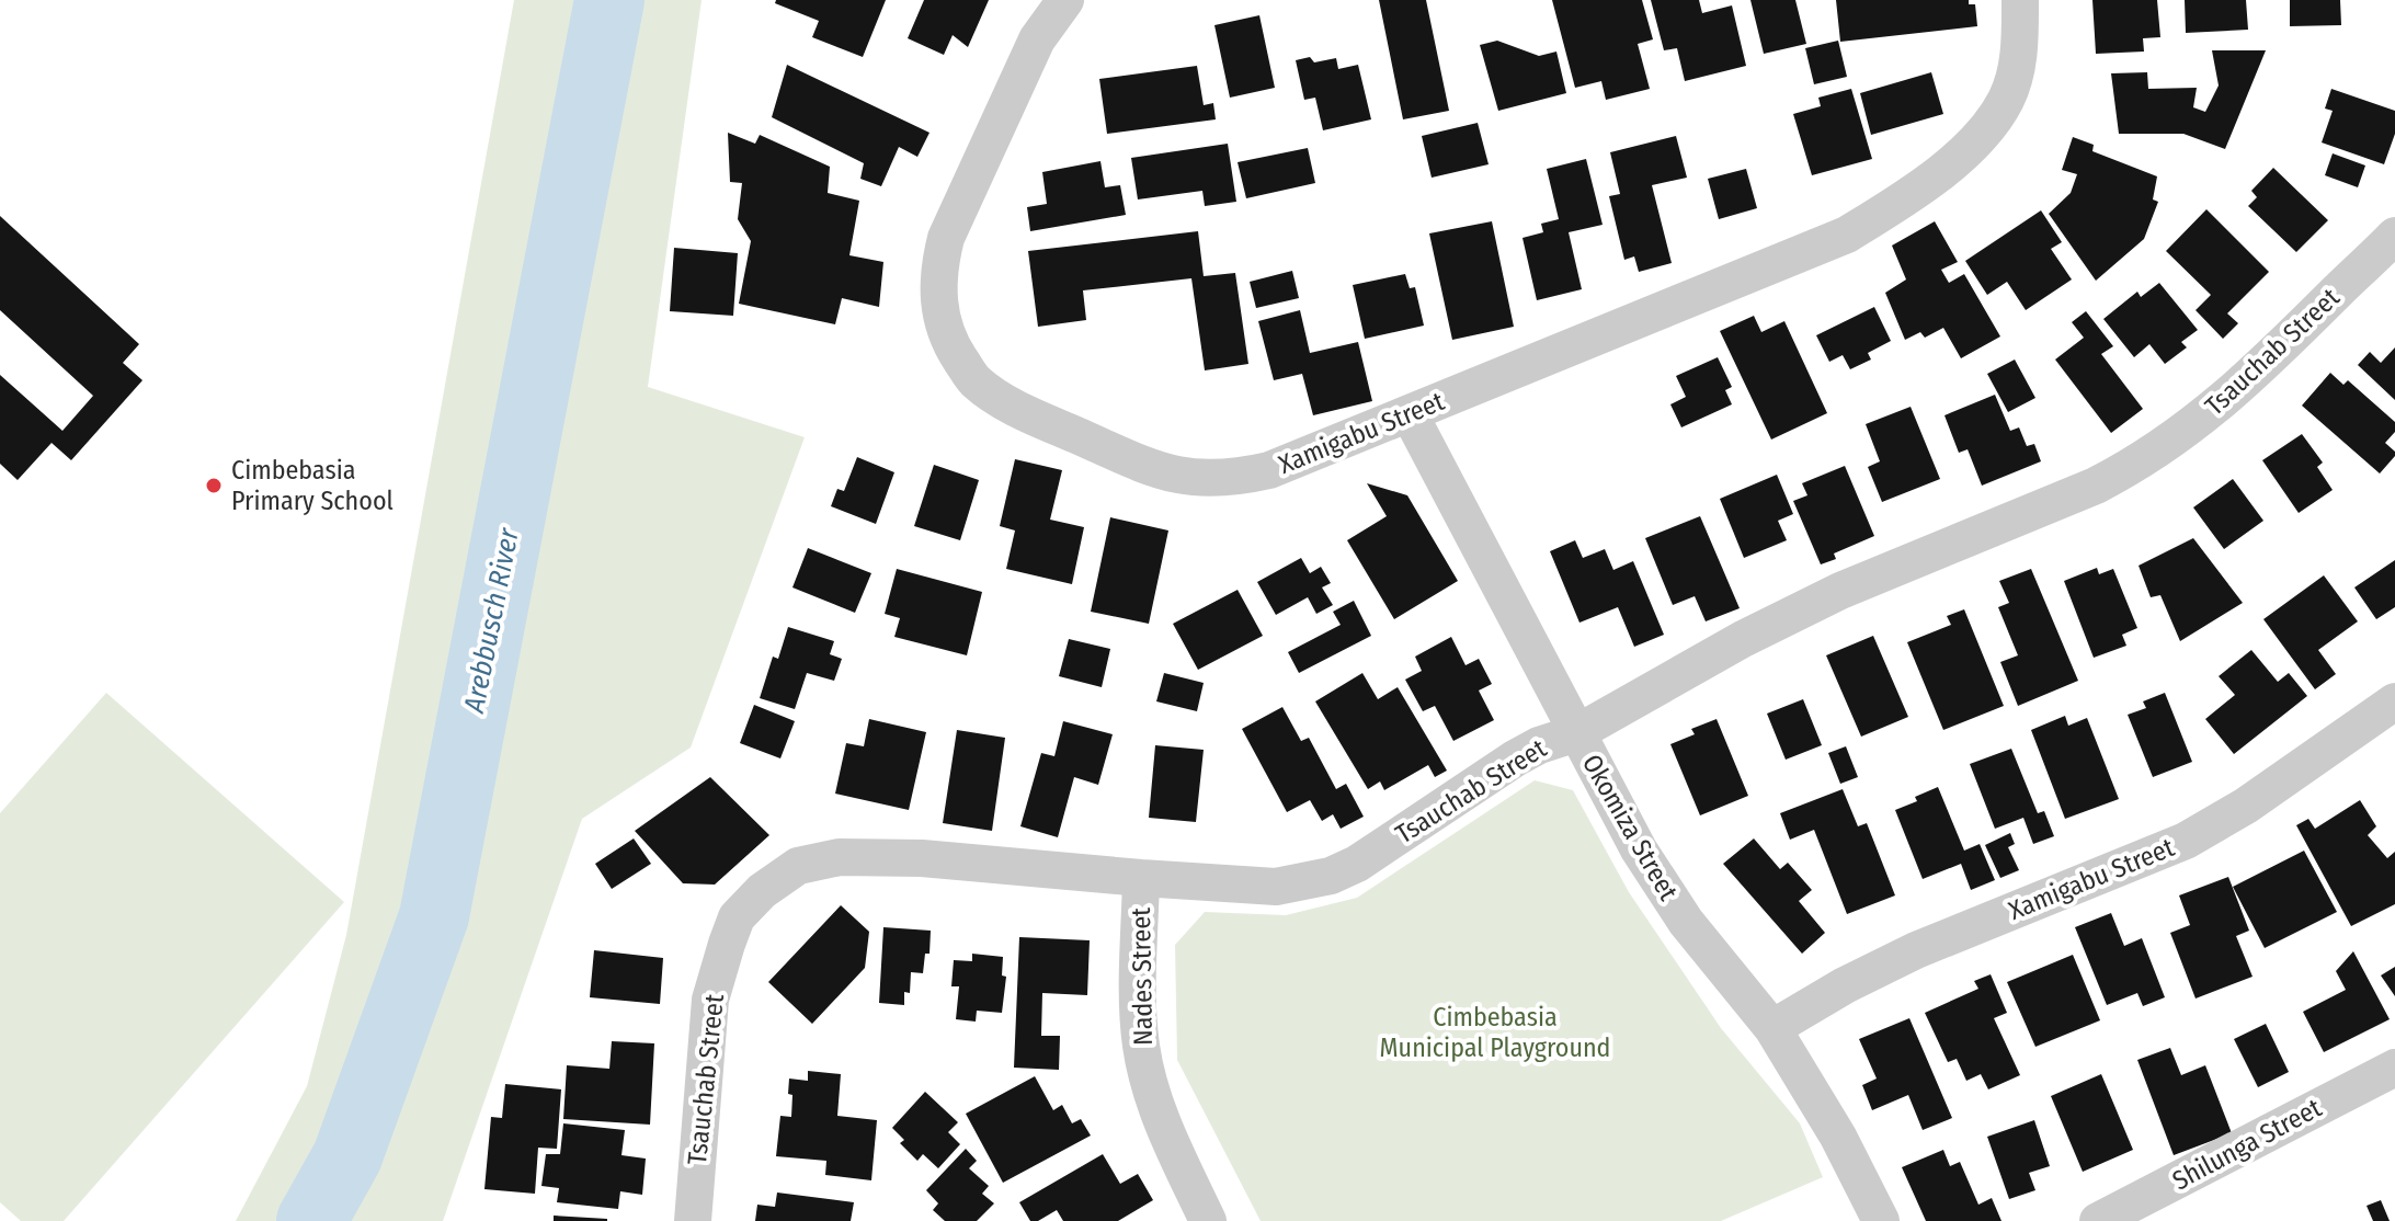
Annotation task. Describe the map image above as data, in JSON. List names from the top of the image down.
{
  "streets": {
    "street": [
      "Tsauchab Street",
      "Xamigabu Street",
      "Okomiza Street",
      "Nades Street",
      "Shilunga Street"
    ]
  },
  "crossings": [
    ["Tsauchab Street", "Okomiza Street"],
    ["Tsauchab Street", "Nades Street"],
    ["Xamigabu Street", "Okomiza Street"]
  ],
  "water": ["Arebbusch River"],
  "parks": ["Cimbebasia Municipal Playground"],
  "places": ["Cimbebasia Primary School"]
}
